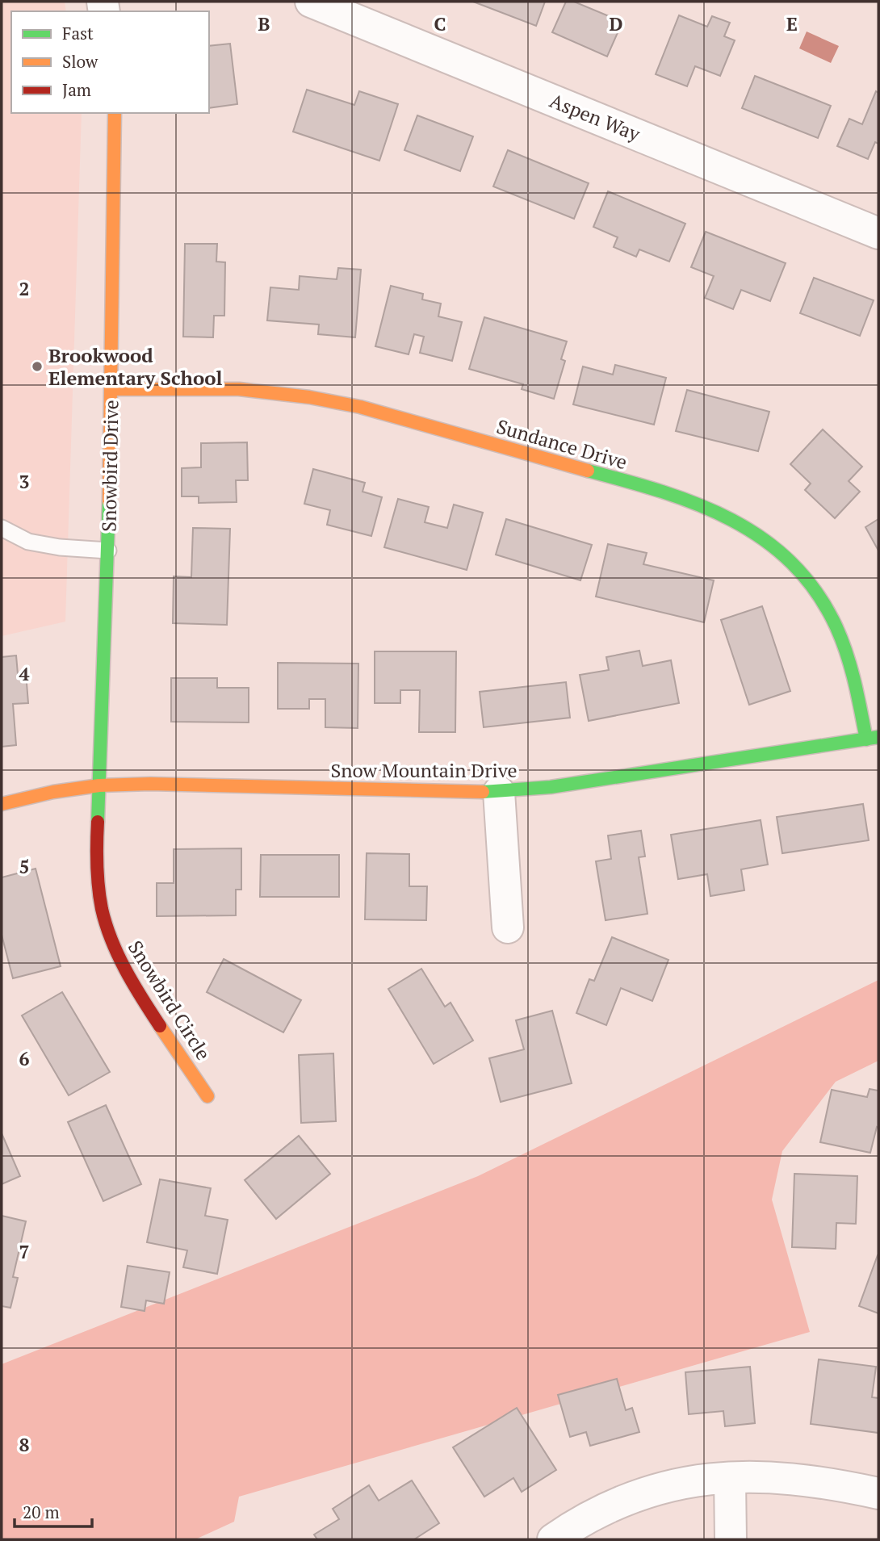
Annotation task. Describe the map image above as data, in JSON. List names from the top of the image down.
{
  "streets": {
    "street": [
      "Aspen Way",
      "Sundance Drive",
      "Snowbird Drive",
      "Snow Mountain Drive",
      "Snowbird Circle"
    ]
  },
  "crossings": [
    ["Sundance Drive", "Snowbird Drive"],
    ["Sundance Drive", "Snow Mountain Drive"],
    ["Snowbird Drive", "Snow Mountain Drive"],
    ["Snowbird Drive", "Snowbird Circle"],
    ["Snow Mountain Drive", "Snowbird Circle"]
  ],
  "places": ["Brookwood Elementary School"],
  "legend": ["Fast", "Slow", "Jam"],
  "scale_bar": "20 m",
  "grid": {
    "columns": [
      "B",
      "C",
      "D",
      "E"
    ],
    "rows": [
      "2",
      "3",
      "4",
      "5",
      "6",
      "7",
      "8"
    ]
  }
}
